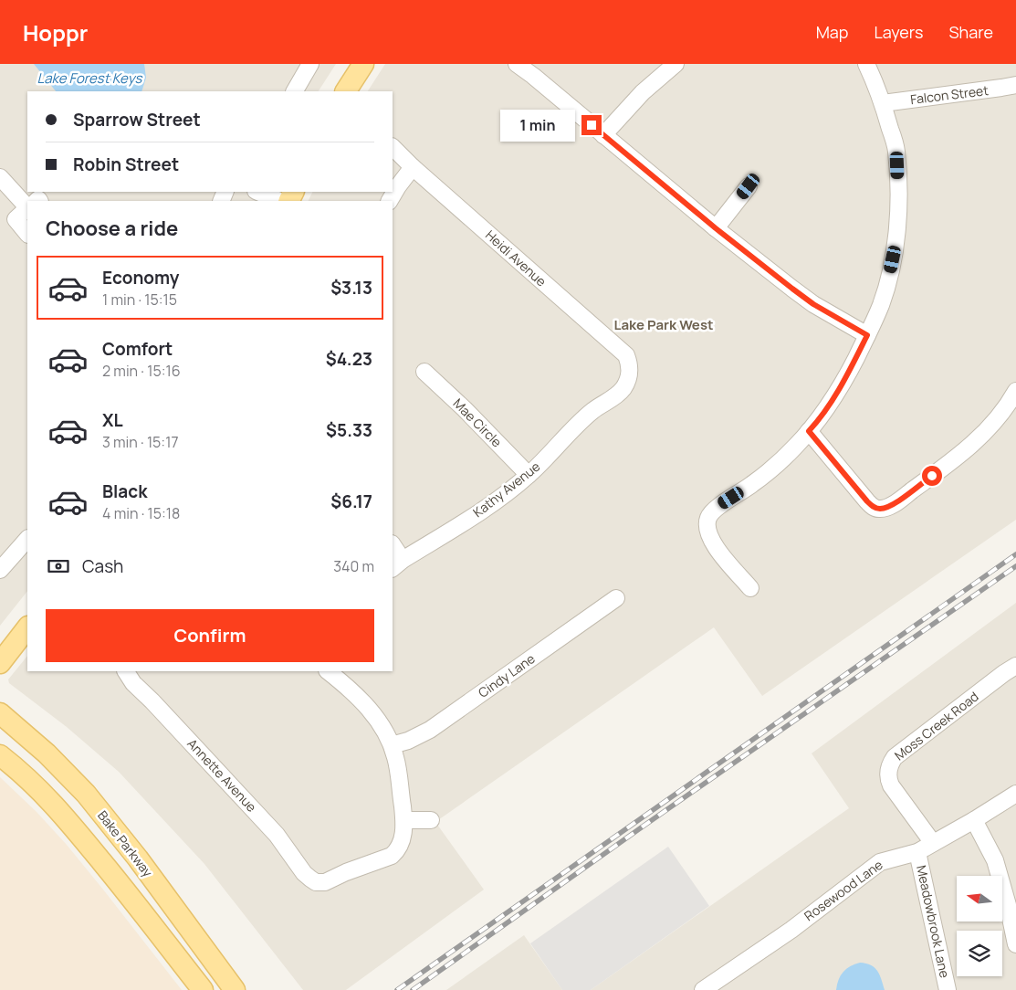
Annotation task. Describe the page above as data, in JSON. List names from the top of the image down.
{
  "streets": {
    "main road": ["Bake Parkway"],
    "street": [
      "Falcon Street",
      "Heidi Avenue",
      "Mae Circle",
      "Kathy Avenue",
      "Cindy Lane",
      "Moss Creek Road",
      "Annette Avenue",
      "Rosewood Lane",
      "Meadowbrook Lane"
    ]
  },
  "crossings": [
    ["Heidi Avenue", "Kathy Avenue"],
    ["Mae Circle", "Kathy Avenue"],
    ["Moss Creek Road", "Rosewood Lane"],
    ["Rosewood Lane", "Meadowbrook Lane"]
  ],
  "districts": ["Lake Park West"],
  "water": ["Lake Forest Keys"],
  "north": "left",
  "page": {
    "header": "Hoppr",
    "nav": ["Map", "Layers", "Share"],
    "banner": ["Sparrow Street", "Robin Street"],
    "bubble": "1 min",
    "heading": "Choose a ride",
    "list": [
      {
        "name": "Economy",
        "note": "1 min · 15:15",
        "value": "$3.13"
      },
      {
        "name": "Comfort",
        "note": "2 min · 15:16",
        "value": "$4.23"
      },
      {
        "name": "XL",
        "note": "3 min · 15:17",
        "value": "$5.33"
      },
      {
        "name": "Black",
        "note": "4 min · 15:18",
        "value": "$6.17"
      }
    ],
    "pay": ["Cash", "340 m"],
    "buttons": "Confirm"
  }
}
